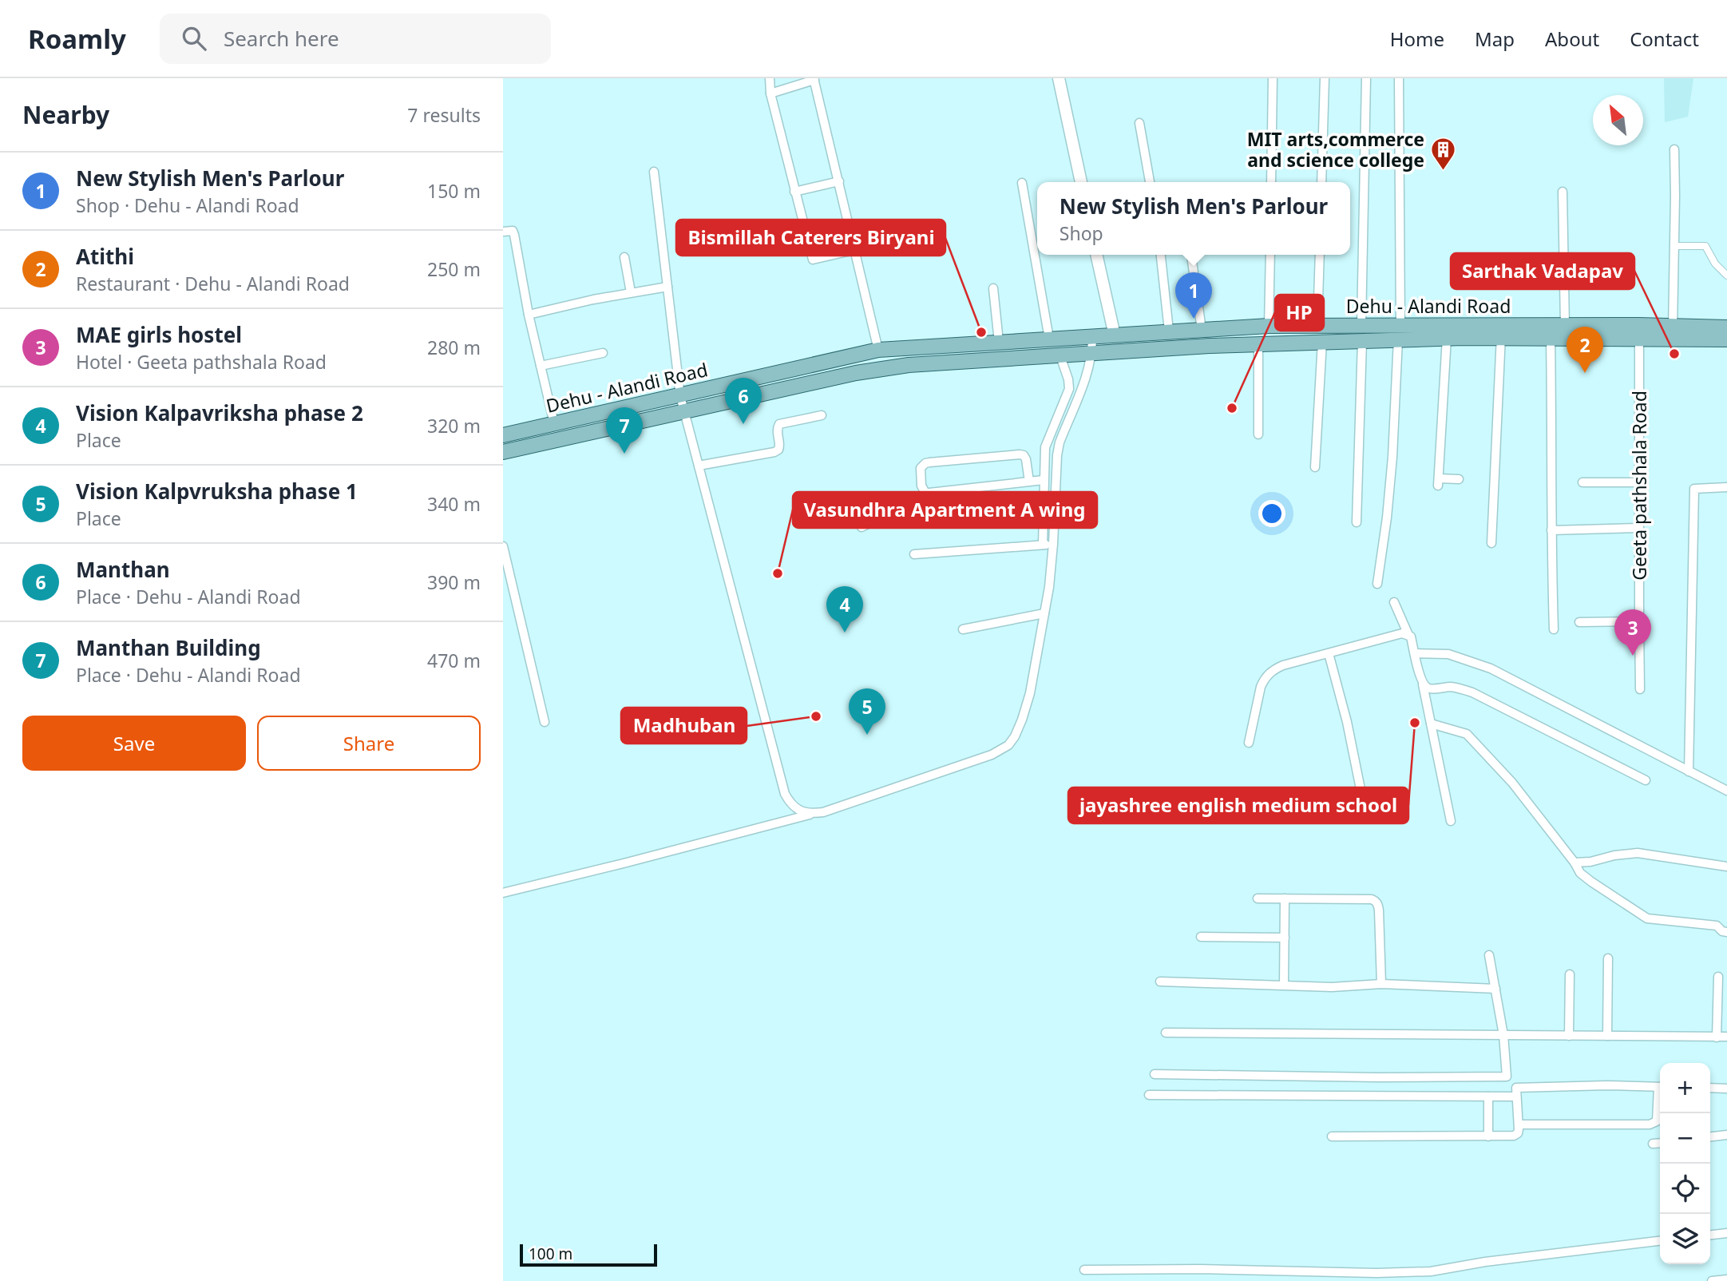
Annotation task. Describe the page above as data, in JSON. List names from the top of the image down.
{
  "streets": {
    "main road": ["Dehu - Alandi Road"],
    "street": ["Geeta pathshala Road"]
  },
  "crossings": [
    ["Dehu - Alandi Road", "Geeta pathshala Road"]
  ],
  "places": {
    "building": ["MIT arts,commerce and science college"],
    "other": [
      "Bismillah Caterers Biryani",
      "Sarthak Vadapav",
      "HP",
      "Vasundhra Apartment A wing",
      "Madhuban",
      "jayashree english medium school"
    ]
  },
  "scale_bar": "100 m",
  "north": "top left",
  "page": {
    "header": "Roamly",
    "search": "Search here",
    "nav": [
      "Home",
      "Map",
      "About",
      "Contact"
    ],
    "heading": ["Nearby", "7 results"],
    "list": [
      {
        "mark": "1",
        "name": "New Stylish Men's Parlour",
        "note": "Shop · Dehu - Alandi Road",
        "value": "150 m"
      },
      {
        "mark": "2",
        "name": "Atithi",
        "note": "Restaurant · Dehu - Alandi Road",
        "value": "250 m"
      },
      {
        "mark": "3",
        "name": "MAE girls hostel",
        "note": "Hotel · Geeta pathshala Road",
        "value": "280 m"
      },
      {
        "mark": "4",
        "name": "Vision Kalpavriksha phase 2",
        "note": "Place",
        "value": "320 m"
      },
      {
        "mark": "5",
        "name": "Vision Kalpvruksha phase 1",
        "note": "Place",
        "value": "340 m"
      },
      {
        "mark": "6",
        "name": "Manthan",
        "note": "Place · Dehu - Alandi Road",
        "value": "390 m"
      },
      {
        "mark": "7",
        "name": "Manthan Building",
        "note": "Place · Dehu - Alandi Road",
        "value": "470 m"
      }
    ],
    "popup": ["New Stylish Men's Parlour", "Shop"],
    "pins": [
      "1",
      "2",
      "6",
      "7",
      "4",
      "3",
      "5"
    ],
    "buttons": ["Save", "Share"],
    "map_buttons": ["+", "−"],
    "scale": "100 m"
  }
}
